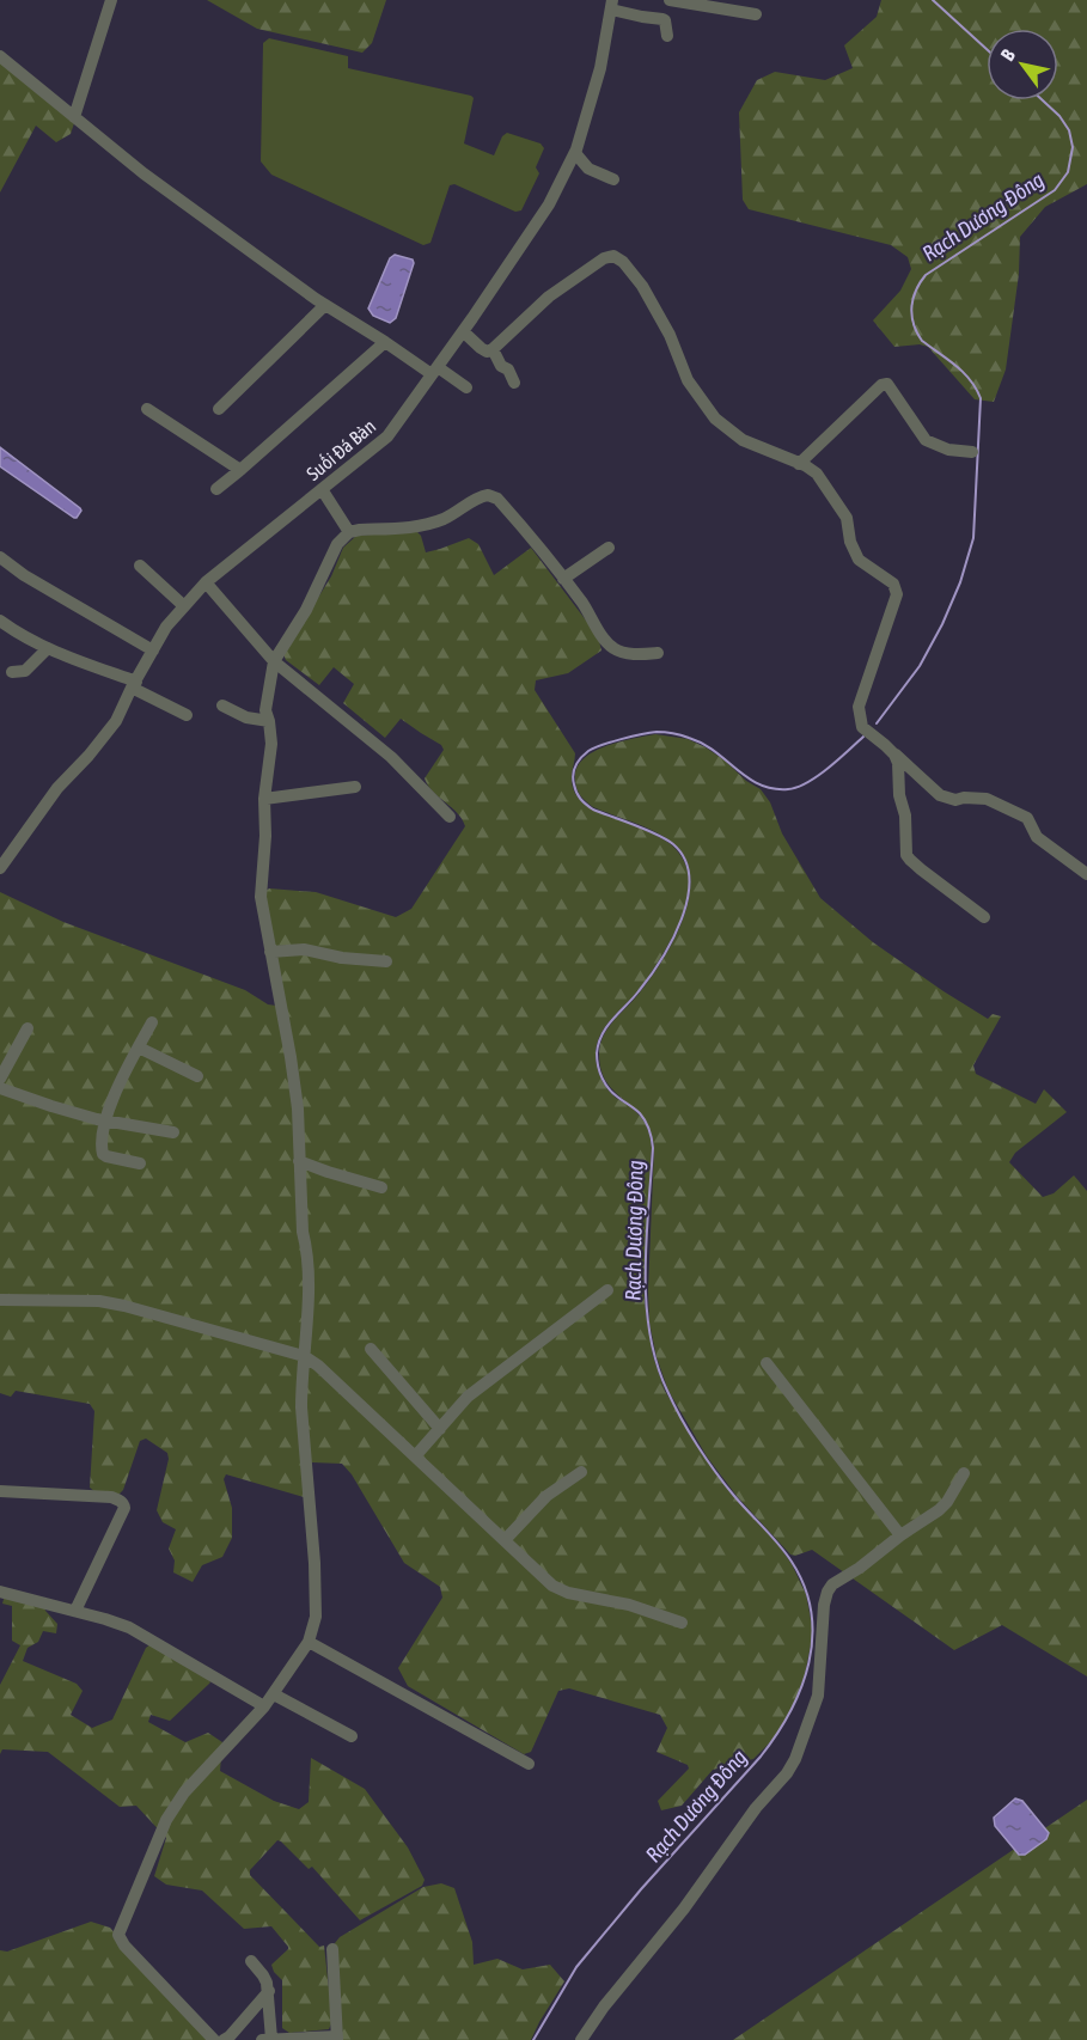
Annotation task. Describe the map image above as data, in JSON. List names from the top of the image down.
{
  "streets": {
    "street": ["Suối Đá Bàn"]
  },
  "water": ["Rạch Dương Đông"],
  "north": "top left"
}
